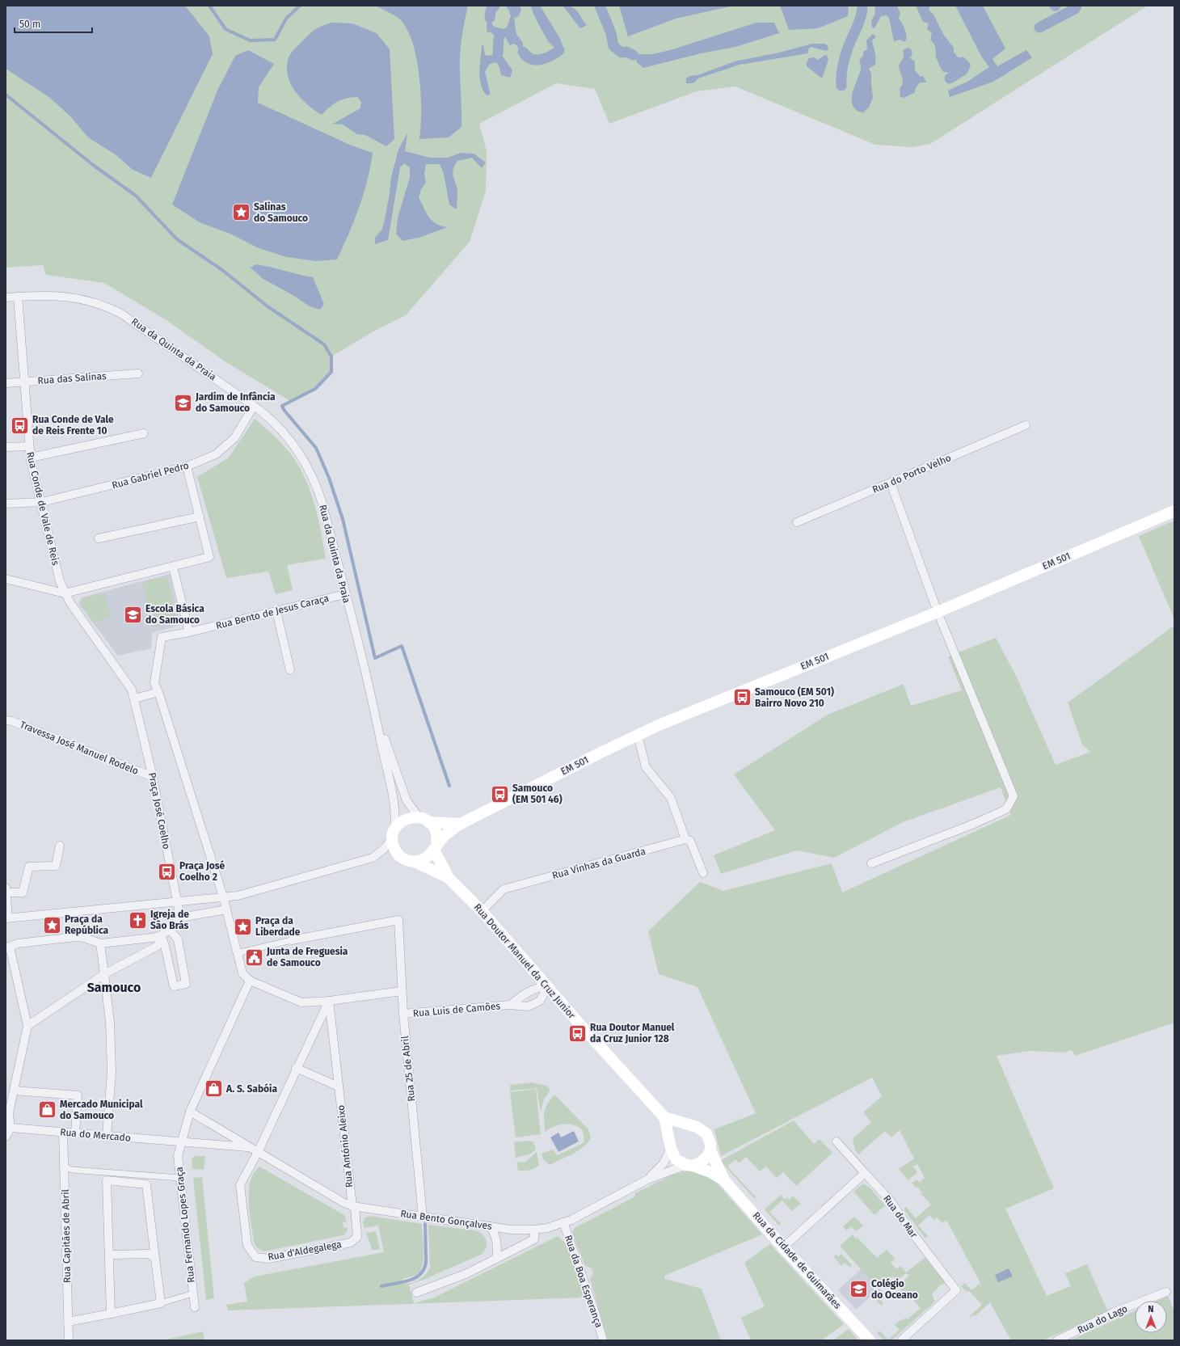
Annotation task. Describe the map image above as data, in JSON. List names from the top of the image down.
{
  "streets": {
    "main road": ["EM 501", "Rua Doutor Manuel da Cruz Junior", "Rua da Cidade de Guimarães"],
    "street": [
      "Rua da Quinta da Praia",
      "Rua das Salinas",
      "Rua do Porto Velho",
      "Rua Gabriel Pedro",
      "Rua Conde de Vale de Reis",
      "Rua Bento de Jesus Caraça",
      "Travessa José Manuel Rodelo",
      "Praça José Coelho",
      "Rua Vinhas da Guarda",
      "Rua Luis de Camões",
      "Rua 25 de Abril",
      "Rua do Mercado",
      "Rua António Aleixo",
      "Rua do Mar",
      "Rua Bento Gonçalves",
      "Rua Fernando Lopes Graça",
      "Rua Capitães de Abril",
      "Rua d'Aldegalega",
      "Rua da Boa Esperança",
      "Rua do Lago"
    ]
  },
  "crossings": [
    ["Rua da Quinta da Praia", "Rua Gabriel Pedro"],
    ["Rua da Quinta da Praia", "Rua Conde de Vale de Reis"],
    ["Rua da Quinta da Praia", "EM 501"],
    ["Rua da Quinta da Praia", "Rua Bento de Jesus Caraça"],
    ["Rua das Salinas", "Rua Conde de Vale de Reis"],
    ["Rua Gabriel Pedro", "Rua Conde de Vale de Reis"],
    ["Rua Conde de Vale de Reis", "Praça José Coelho"],
    ["Travessa José Manuel Rodelo", "Praça José Coelho"],
    ["Rua Vinhas da Guarda", "Rua Doutor Manuel da Cruz Junior"],
    ["Rua Doutor Manuel da Cruz Junior", "Rua Luis de Camões"],
    ["Rua Luis de Camões", "Rua 25 de Abril"],
    ["Rua 25 de Abril", "Rua Bento Gonçalves"],
    ["Rua do Mercado", "Rua Bento Gonçalves"],
    ["Rua do Mercado", "Rua Fernando Lopes Graça"],
    ["Rua do Mercado", "Rua Capitães de Abril"],
    ["Rua António Aleixo", "Rua Bento Gonçalves"],
    ["Rua António Aleixo", "Rua d'Aldegalega"],
    ["Rua Bento Gonçalves", "Rua Fernando Lopes Graça"],
    ["Rua Bento Gonçalves", "Rua d'Aldegalega"],
    ["Rua Bento Gonçalves", "Rua da Boa Esperança"]
  ],
  "districts": ["Samouco"],
  "places": {
    "place": ["Salinas do Samouco", "Praça da República", "Praça da Liberdade"],
    "school or university": ["Jardim de Infância do Samouco", "Escola Básica do Samouco", "Colégio do Oceano"],
    "bus stop": [
      "Rua Conde de Vale de Reis Frente 10",
      "Samouco (EM 501) Bairro Novo 210",
      "Samouco (EM 501 46)",
      "Praça José Coelho 2",
      "Rua Doutor Manuel da Cruz Junior 128"
    ],
    "church": ["Igreja de São Brás"],
    "public building": ["Junta de Freguesia de Samouco"],
    "shop": ["A. S. Sabóia", "Mercado Municipal do Samouco"]
  },
  "scale_bar": "50 m",
  "north": "top"
}
